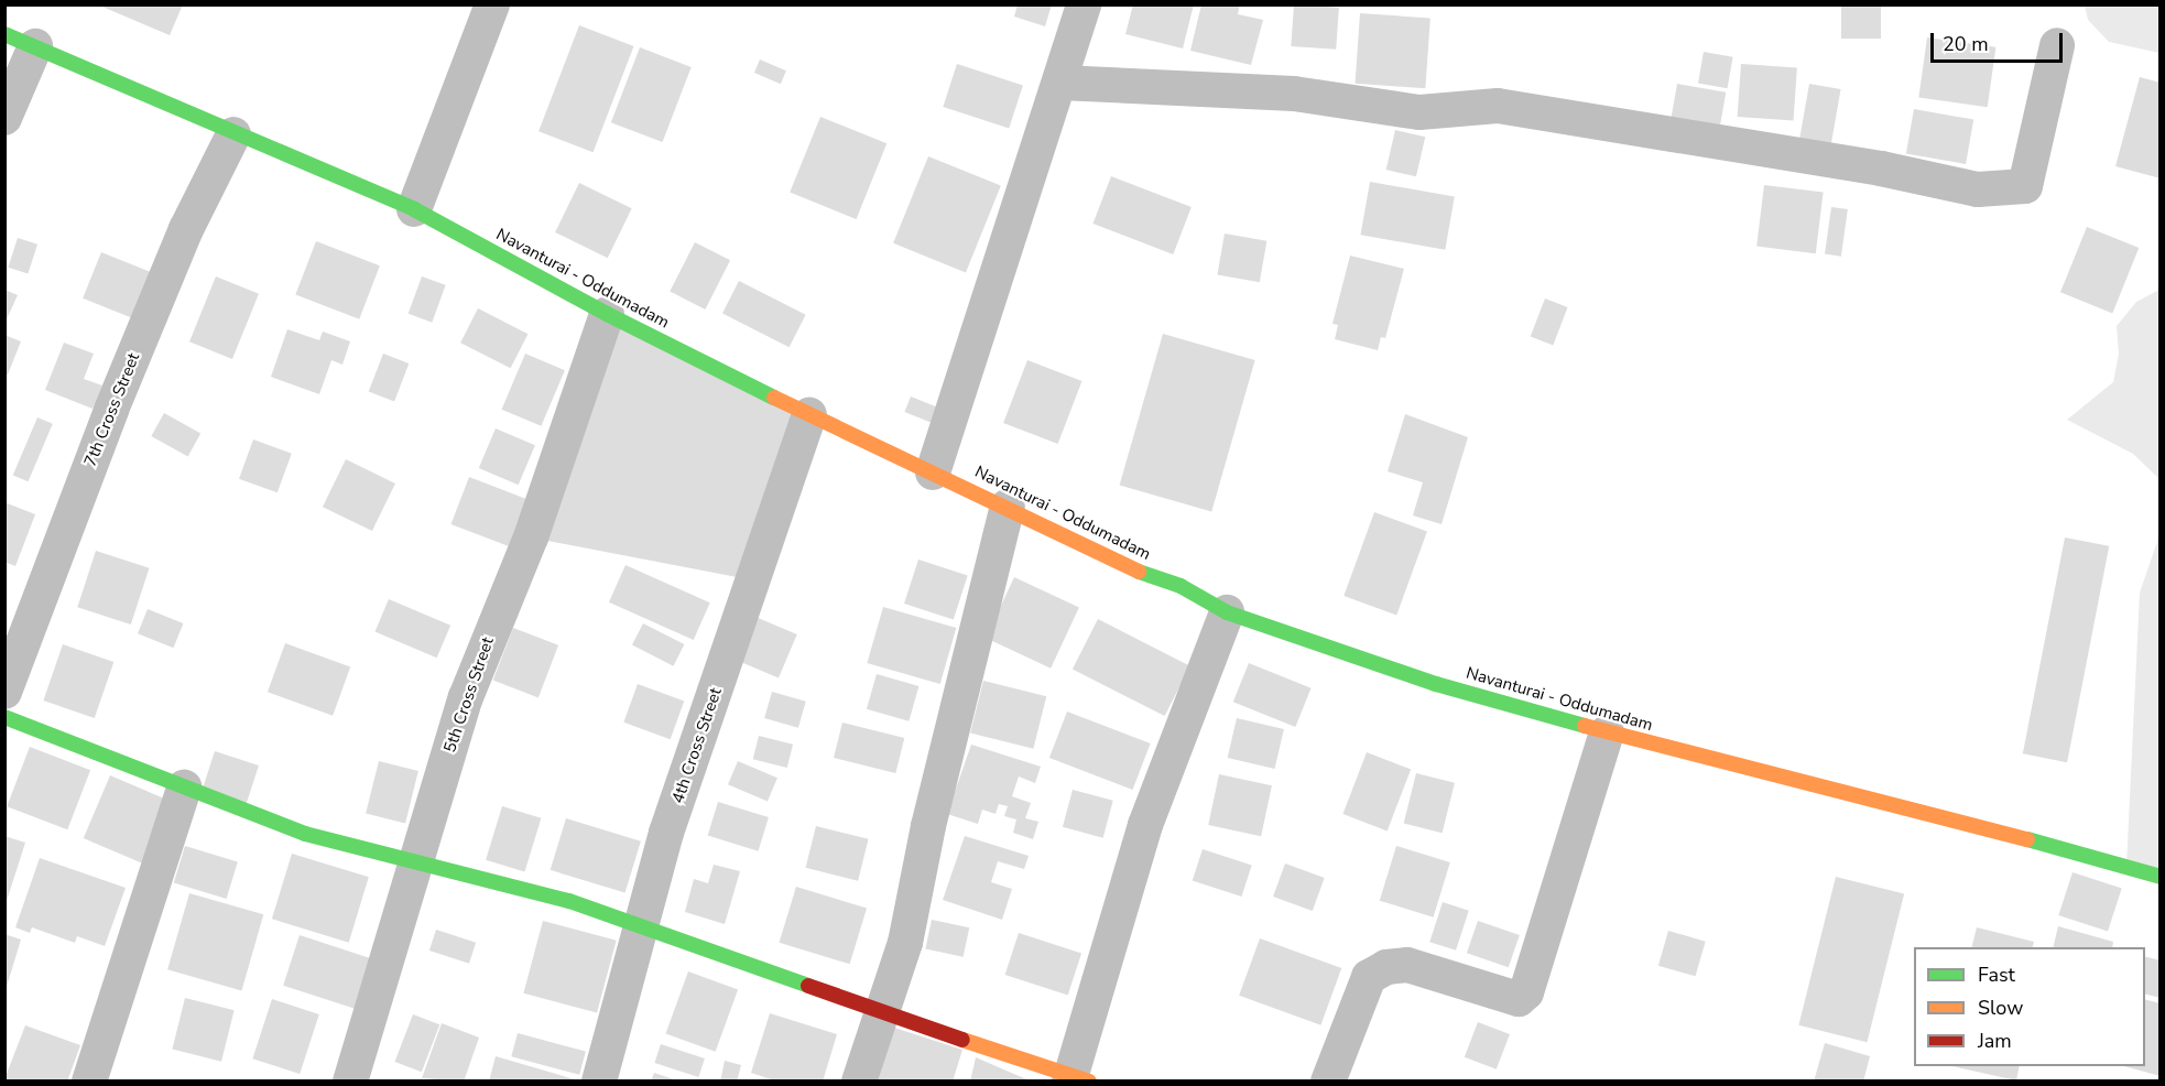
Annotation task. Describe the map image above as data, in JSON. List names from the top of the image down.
{
  "streets": {
    "main road": ["Navanturai - Oddumadam"],
    "street": ["7th Cross Street", "5th Cross Street", "4th Cross Street"]
  },
  "crossings": [
    ["Navanturai - Oddumadam", "7th Cross Street"],
    ["Navanturai - Oddumadam", "5th Cross Street"],
    ["Navanturai - Oddumadam", "4th Cross Street"]
  ],
  "legend": ["Fast", "Slow", "Jam"],
  "scale_bar": "20 m"
}
